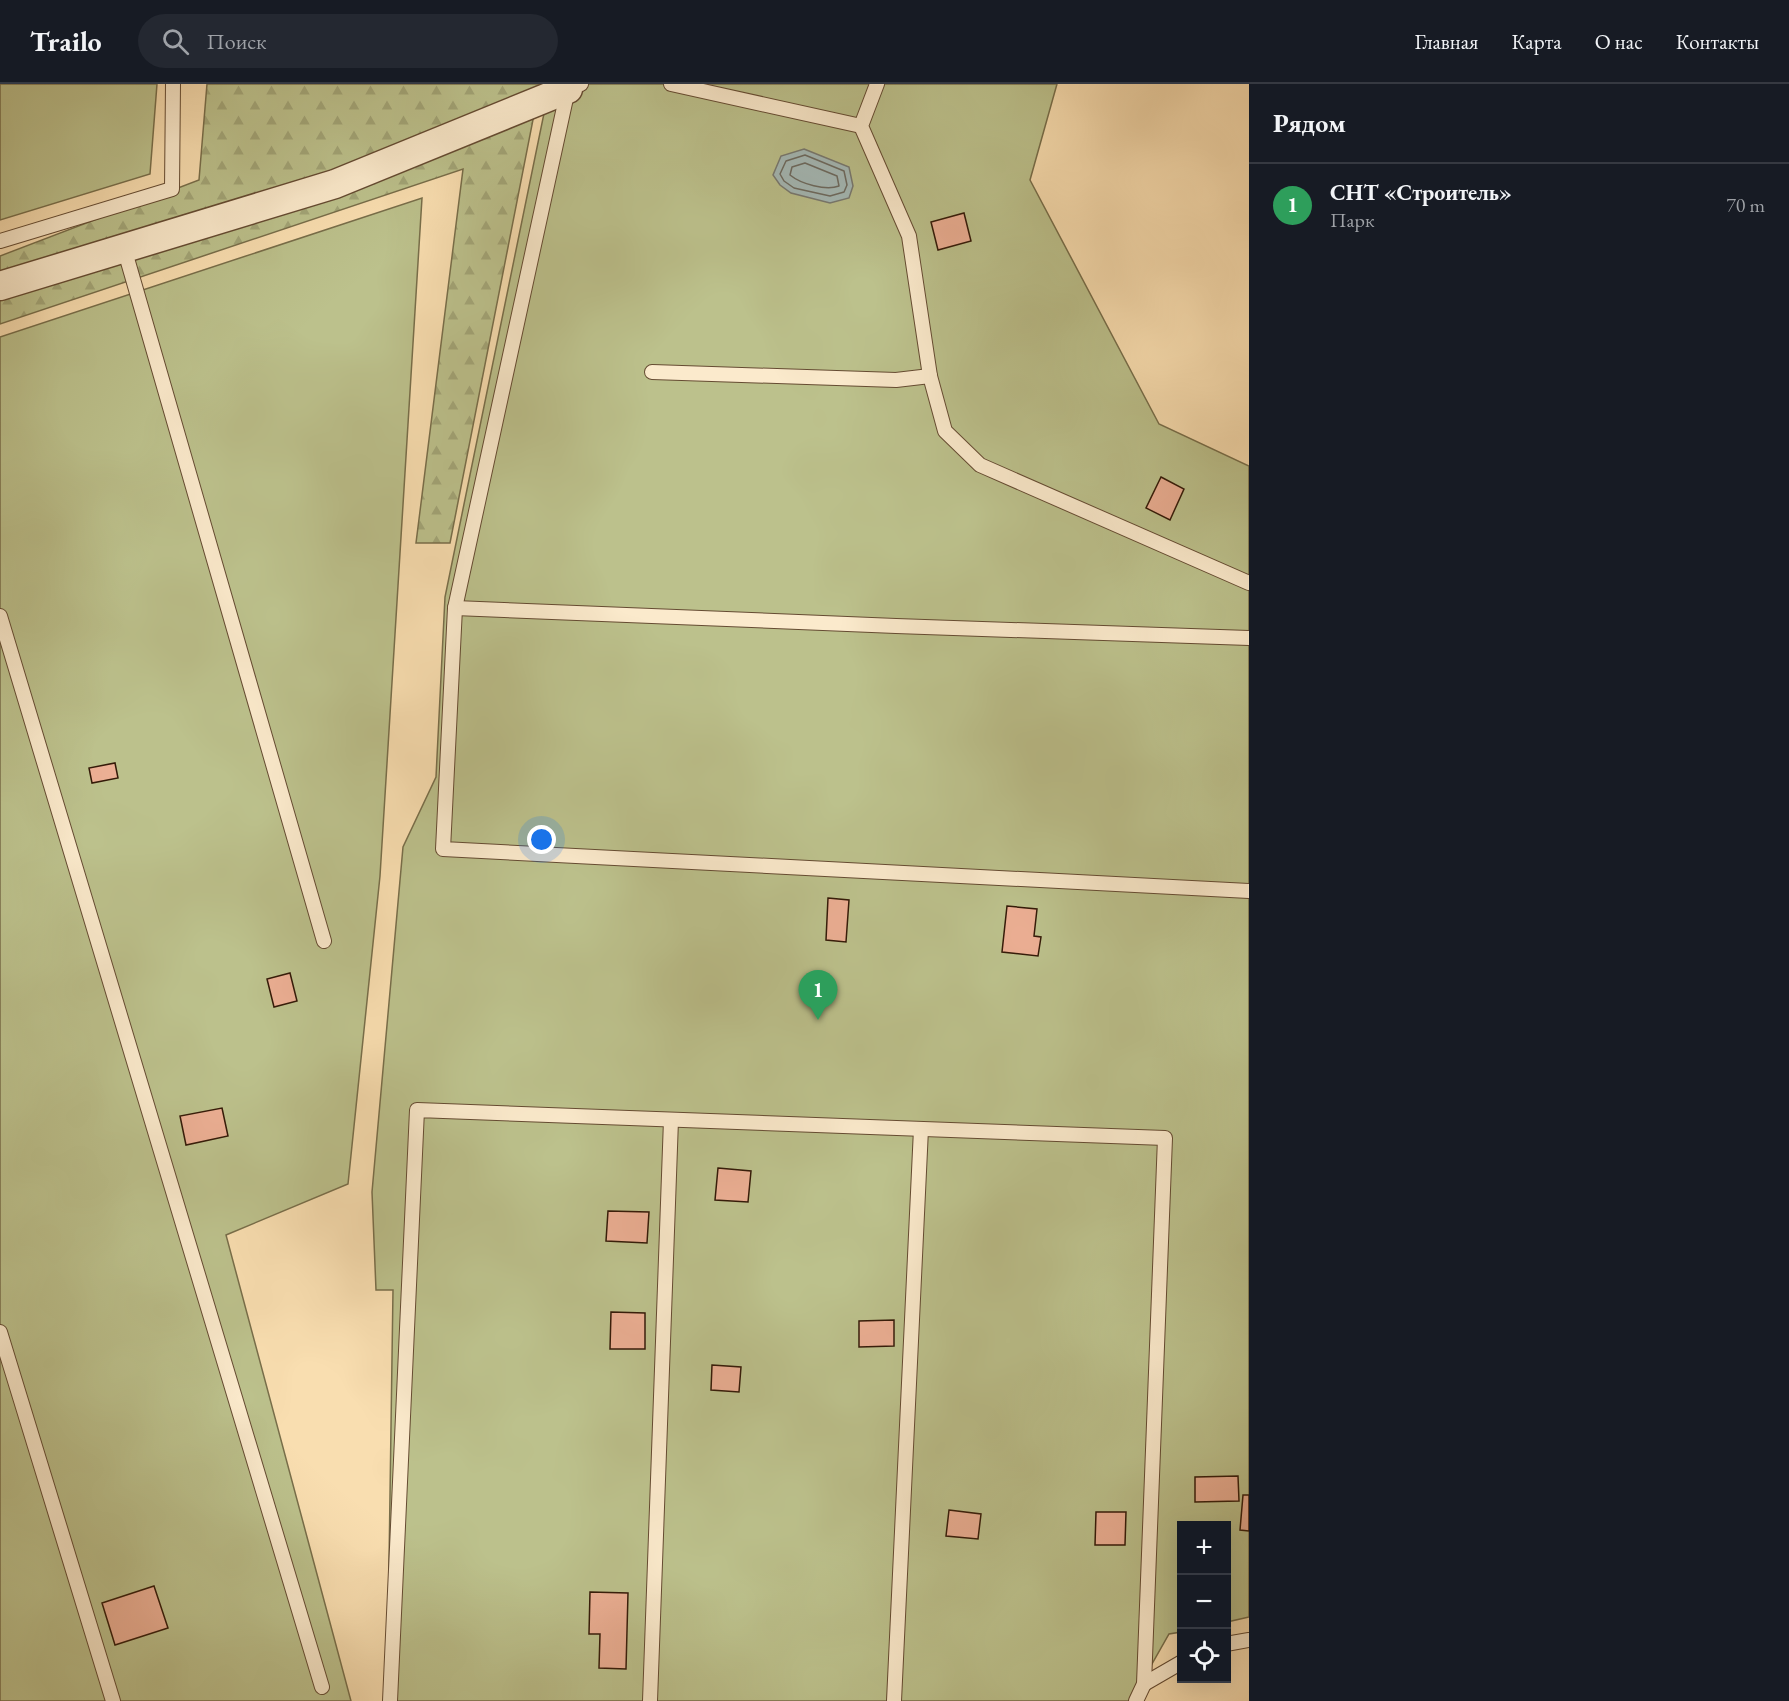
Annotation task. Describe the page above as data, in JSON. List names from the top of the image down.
{
  "page": {
    "header": "Trailo",
    "search": "Поиск",
    "nav": [
      "Главная",
      "Карта",
      "О нас",
      "Контакты"
    ],
    "heading": "Рядом",
    "list": [
      {
        "mark": "1",
        "name": "СНТ «Строитель»",
        "note": "Парк",
        "value": "70 m"
      }
    ],
    "pins": "1",
    "map_buttons": ["+", "−"]
  }
}
